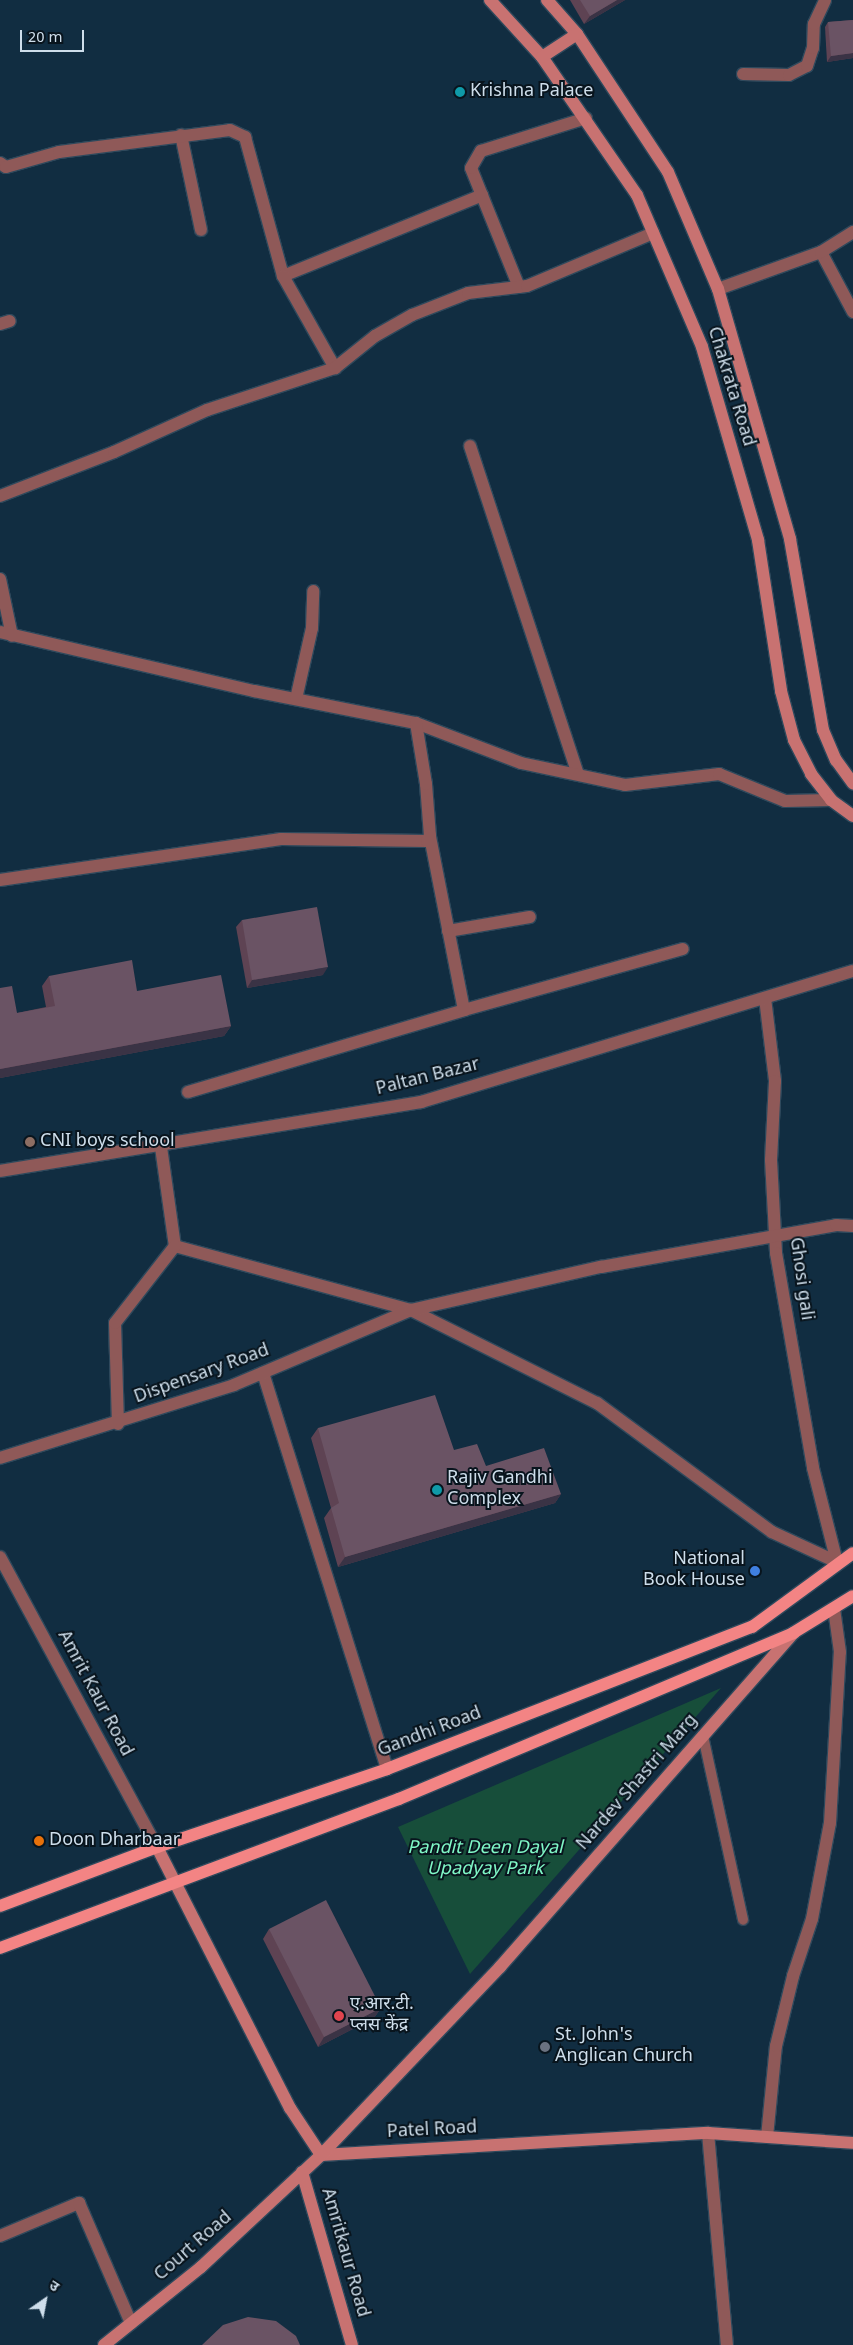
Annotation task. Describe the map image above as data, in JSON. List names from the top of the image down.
{
  "streets": {
    "main road": ["Gandhi Road"],
    "street": [
      "Chakrata Road",
      "Paltan Bazar",
      "Ghosi gali",
      "Dispensary Road",
      "Amrit Kaur Road",
      "Nardev Shastri Marg",
      "Patel Road",
      "Court Road",
      "Amritkaur Road"
    ]
  },
  "crossings": [
    ["Paltan Bazar", "Ghosi gali"],
    ["Ghosi gali", "Dispensary Road"],
    ["Ghosi gali", "Gandhi Road"],
    ["Amrit Kaur Road", "Gandhi Road"],
    ["Nardev Shastri Marg", "Patel Road"],
    ["Nardev Shastri Marg", "Court Road"],
    ["Nardev Shastri Marg", "Amritkaur Road"],
    ["Court Road", "Amritkaur Road"]
  ],
  "parks": ["Pandit Deen Dayal Upadyay Park"],
  "places": [
    "Krishna Palace",
    "CNI boys school",
    "Rajiv Gandhi Complex",
    "National Book House",
    "Doon Dharbaar",
    "ए.आर.टी. प्लस केंद्र",
    "St. John's Anglican Church"
  ],
  "scale_bar": "20 m",
  "north": "top right"
}
